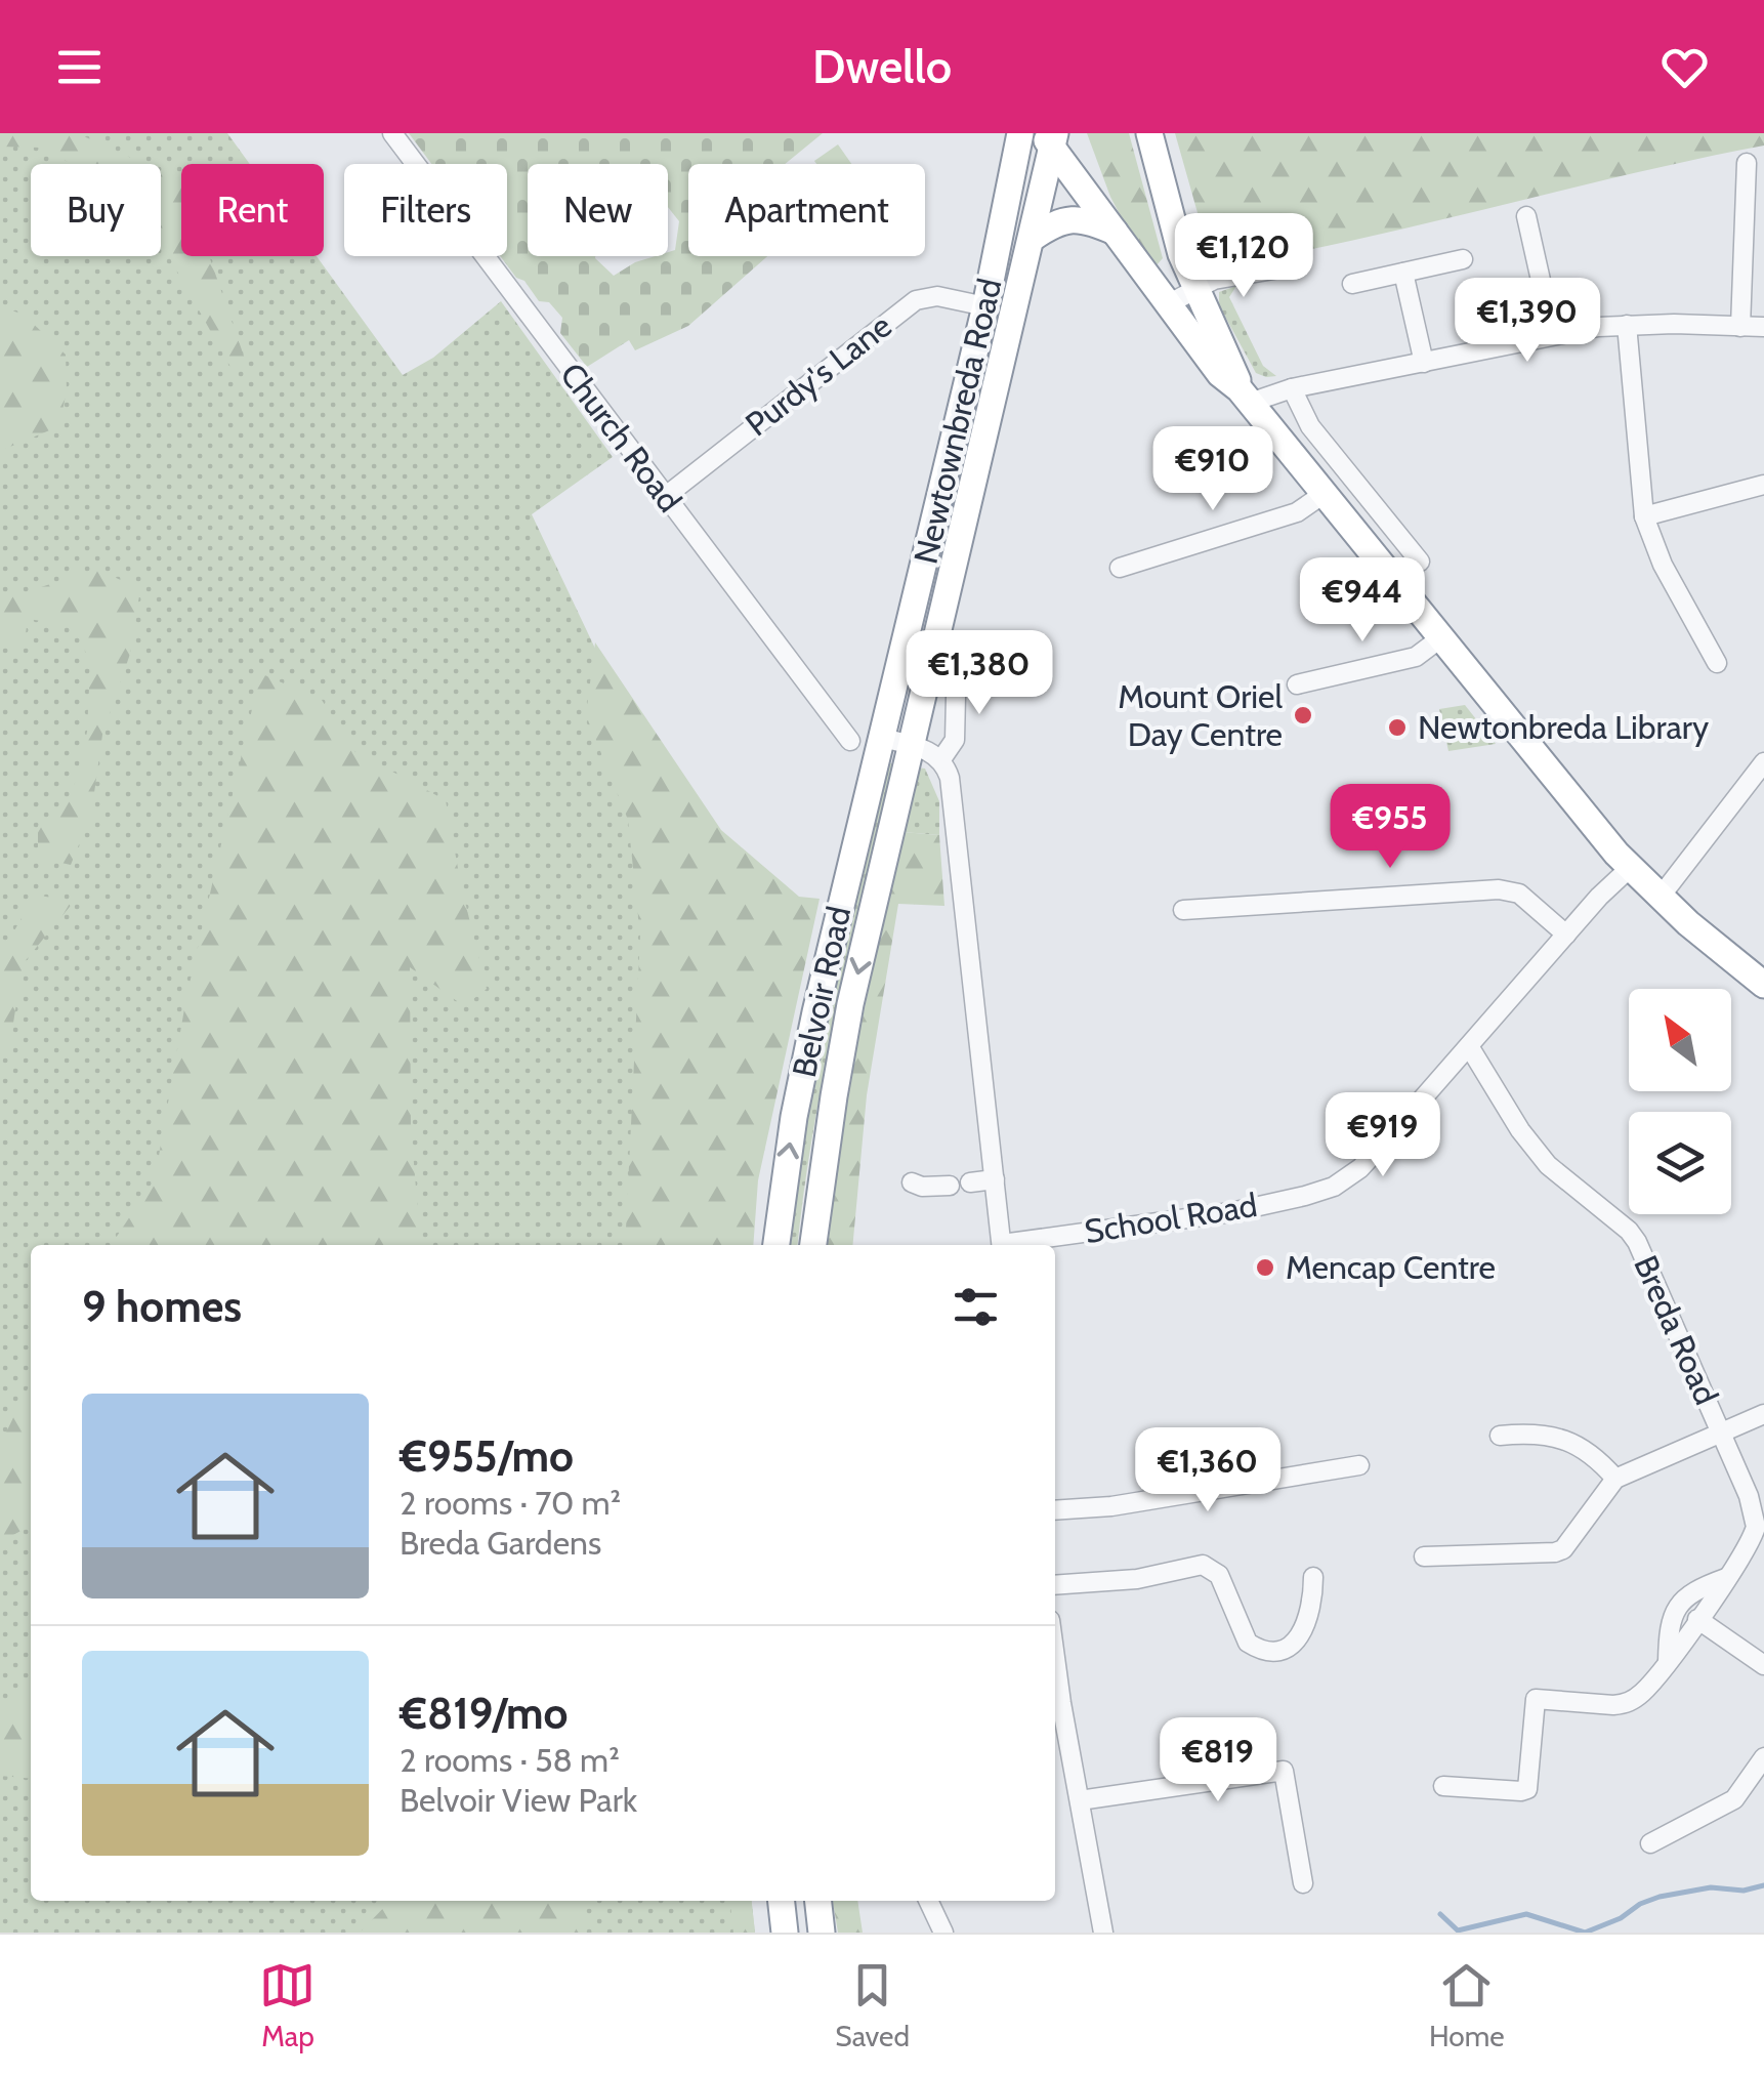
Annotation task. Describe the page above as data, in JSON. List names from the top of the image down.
{
  "streets": {
    "highway": ["Newtownbreda Road", "Belvoir Road"],
    "street": [
      "Purdy's Lane",
      "Church Road",
      "School Road",
      "Breda Road"
    ]
  },
  "crossings": [
    ["Purdy's Lane", "Newtownbreda Road"],
    ["Purdy's Lane", "Church Road"],
    ["Newtownbreda Road", "Belvoir Road"],
    ["School Road", "Breda Road"]
  ],
  "places": ["Mount Oriel Day Centre", "Newtonbreda Library", "Mencap Centre"],
  "north": "top left",
  "page": {
    "header": "Dwello",
    "chip": [
      "Buy",
      "Rent",
      "Filters",
      "New",
      "Apartment"
    ],
    "price": [
      "€1,120",
      "€1,390",
      "€910",
      "€944",
      "€1,380",
      "€955",
      "€919",
      "€1,360",
      "€819"
    ],
    "heading": "9 homes",
    "list": [
      {
        "name": "€955/mo",
        "note": "2 rooms · 70 m² · Breda Gardens"
      },
      {
        "name": "€819/mo",
        "note": "2 rooms · 58 m² · Belvoir View Park"
      }
    ],
    "tabs": ["Map", "Saved", "Home"]
  }
}
